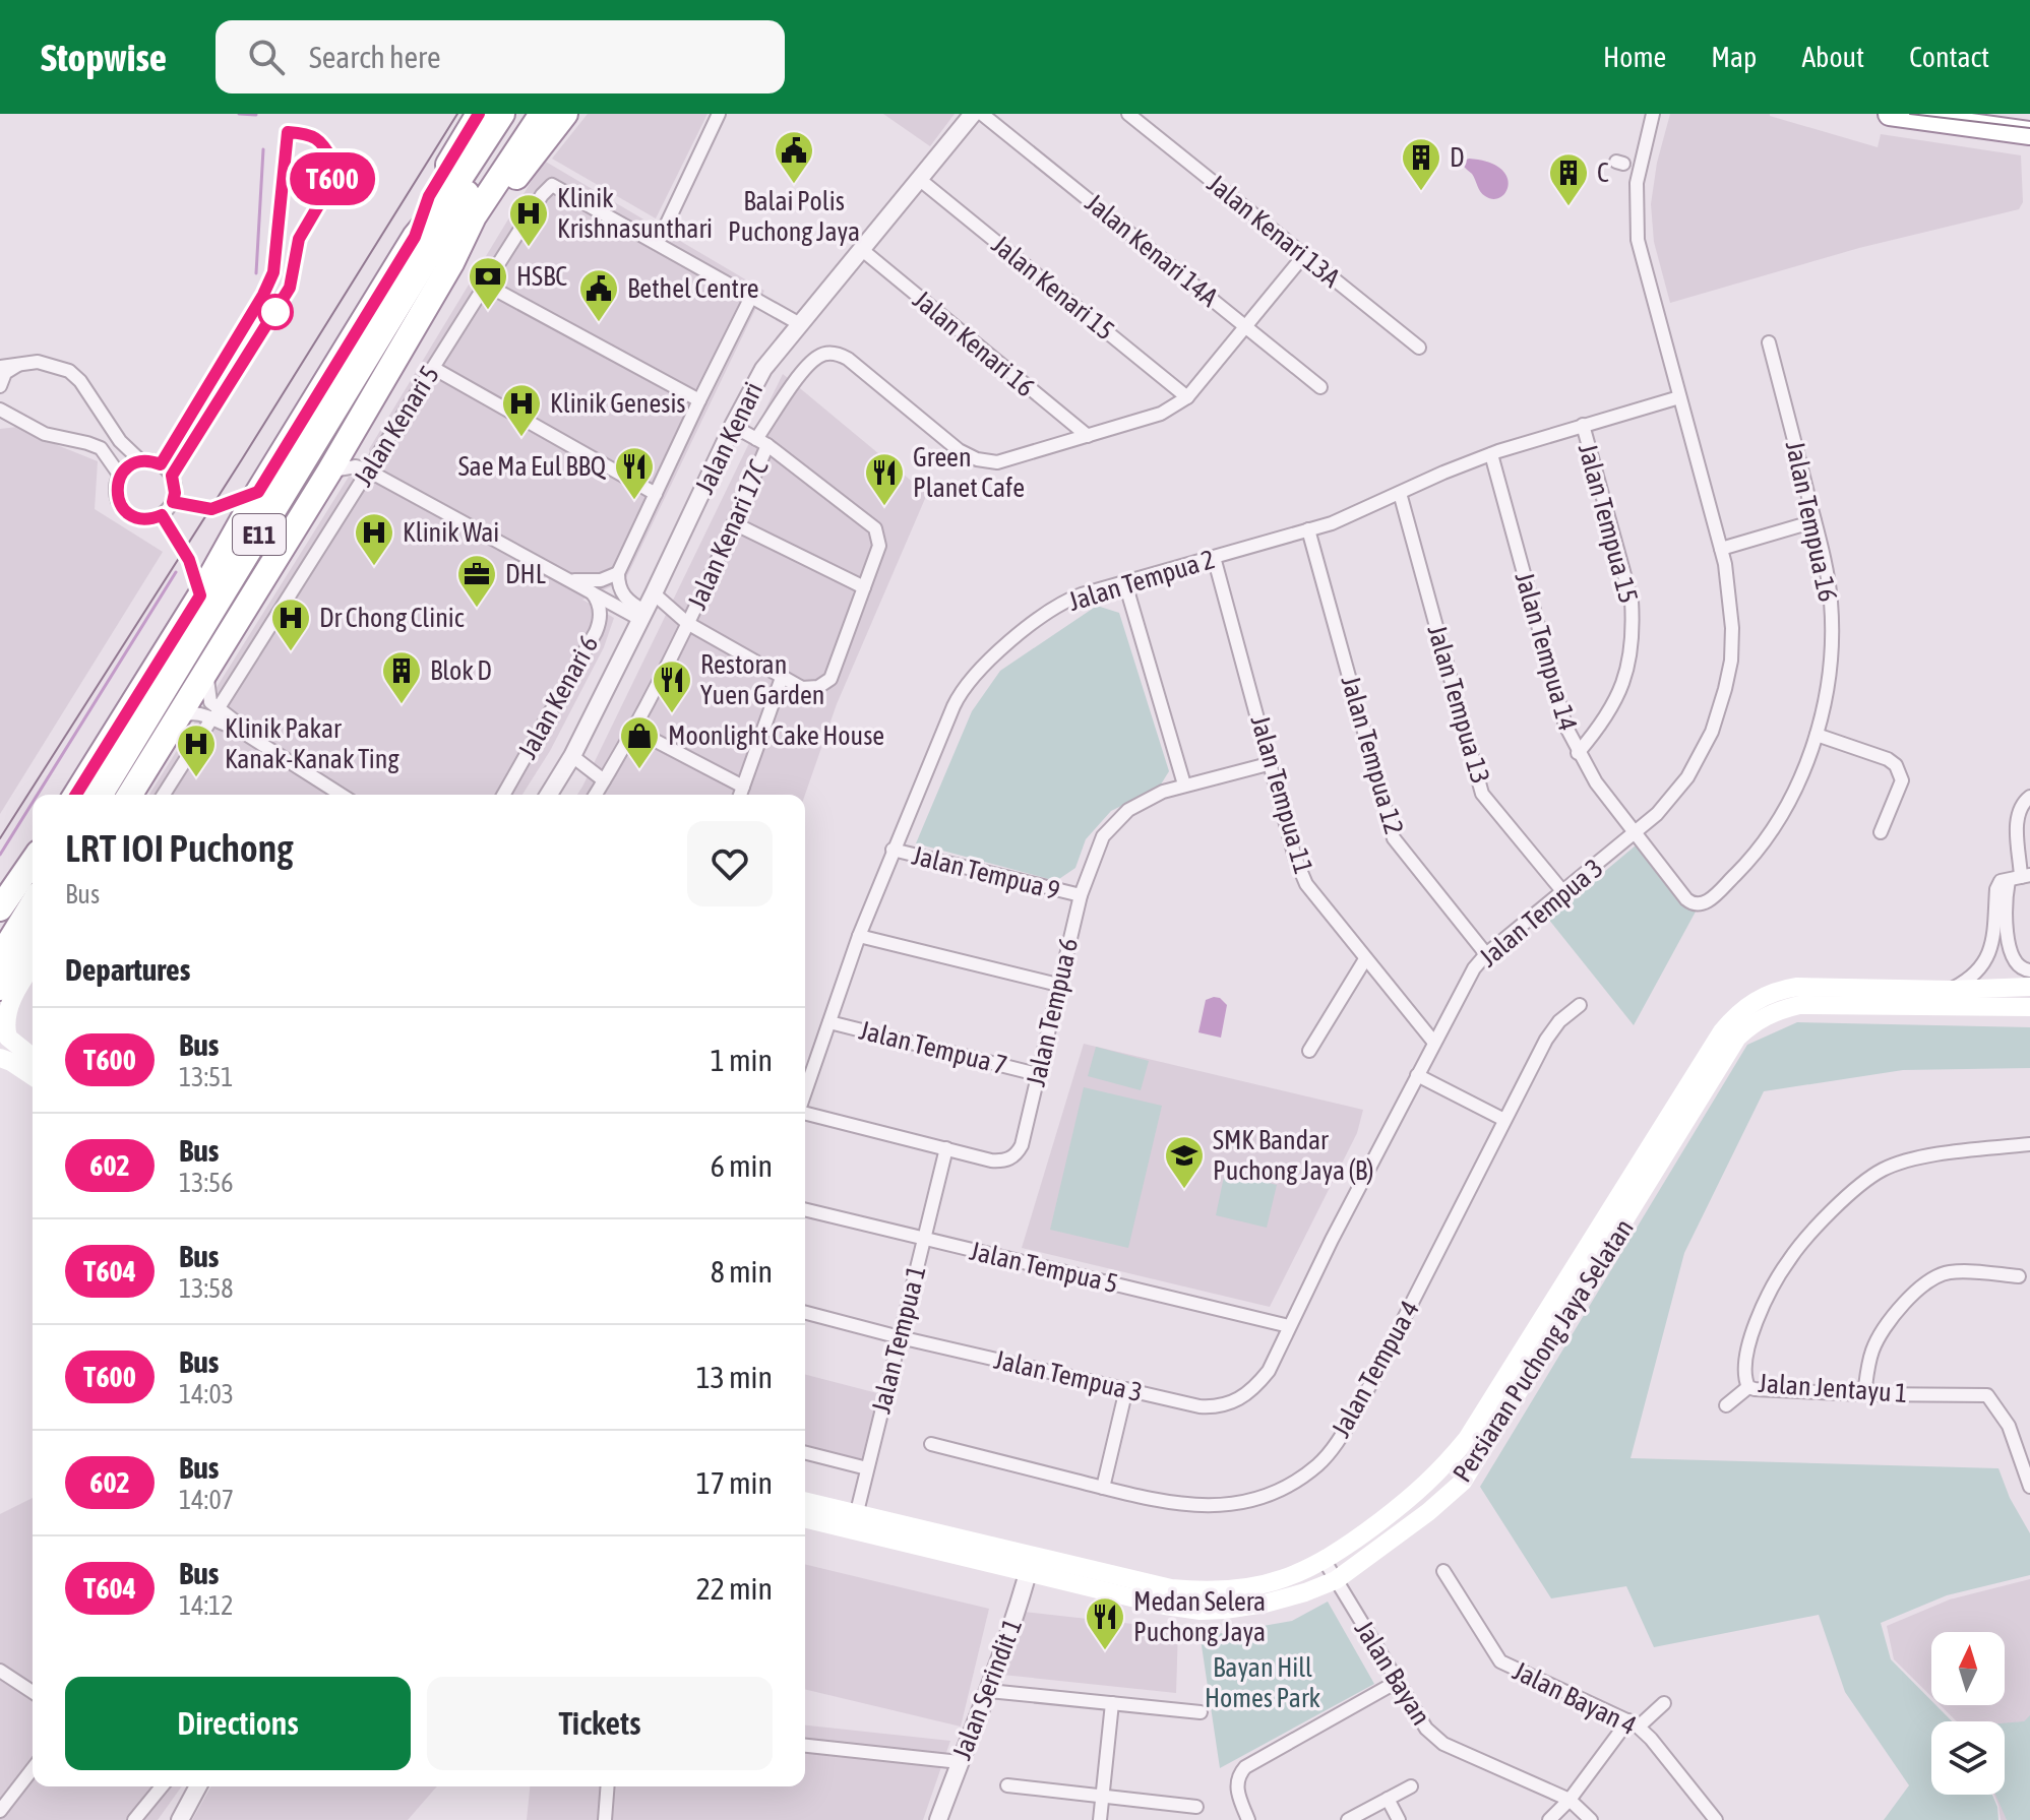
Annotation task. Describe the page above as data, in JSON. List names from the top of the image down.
{
  "streets": {
    "highway": ["E11"],
    "main road": ["Persiaran Puchong Jaya Selatan"],
    "street": [
      "Jalan Kenari 13A",
      "Jalan Kenari 14A",
      "Jalan Kenari 15",
      "Jalan Kenari 16",
      "Jalan Kenari 5",
      "Jalan Kenari",
      "Jalan Tempua 16",
      "Jalan Tempua 15",
      "Jalan Kenari 17C",
      "Jalan Tempua 2",
      "Jalan Tempua 14",
      "Jalan Kenari 6",
      "Jalan Tempua 13",
      "Jalan Tempua 12",
      "Jalan Tempua 11",
      "Jalan Tempua 9",
      "Jalan Tempua 3",
      "Jalan Tempua 6",
      "Jalan Tempua 7",
      "Jalan Tempua 5",
      "Jalan Tempua 1",
      "Jalan Tempua 4",
      "Jalan Jentayu 1",
      "Jalan Bayan",
      "Jalan Serindit 1",
      "Jalan Bayan 4"
    ]
  },
  "crossings": [
    ["Jalan Kenari 15", "Jalan Kenari"],
    ["Jalan Kenari 16", "Jalan Kenari"],
    ["Jalan Kenari 16", "Jalan Kenari 17C"],
    ["Jalan Tempua 16", "Jalan Tempua 14"],
    ["Jalan Tempua 16", "Jalan Tempua 3"],
    ["Jalan Tempua 15", "Jalan Tempua 2"],
    ["Jalan Tempua 15", "Jalan Tempua 14"],
    ["Jalan Tempua 2", "Jalan Tempua 14"],
    ["Jalan Tempua 2", "Jalan Tempua 13"],
    ["Jalan Tempua 2", "Jalan Tempua 12"],
    ["Jalan Tempua 2", "Jalan Tempua 11"],
    ["Jalan Tempua 2", "Jalan Tempua 9"],
    ["Jalan Tempua 2", "Jalan Tempua 3"],
    ["Jalan Tempua 2", "Jalan Tempua 7"],
    ["Jalan Tempua 14", "Jalan Tempua 3"],
    ["Jalan Tempua 13", "Jalan Tempua 3"],
    ["Jalan Tempua 12", "Jalan Tempua 3"],
    ["Jalan Tempua 11", "Jalan Tempua 3"],
    ["Jalan Tempua 11", "Jalan Tempua 6"],
    ["Jalan Tempua 9", "Jalan Tempua 6"],
    ["Jalan Tempua 3", "Jalan Tempua 5"],
    ["Jalan Tempua 3", "Jalan Tempua 1"],
    ["Jalan Tempua 6", "Jalan Tempua 7"],
    ["Jalan Tempua 6", "Jalan Tempua 1"],
    ["Jalan Tempua 5", "Jalan Tempua 1"],
    ["Jalan Tempua 1", "Persiaran Puchong Jaya Selatan"],
    ["Persiaran Puchong Jaya Selatan", "Jalan Bayan"],
    ["Persiaran Puchong Jaya Selatan", "Jalan Serindit 1"]
  ],
  "parks": ["Bayan Hill Homes Park"],
  "places": {
    "public building": ["Balai Polis Puchong Jaya", "Bethel Centre"],
    "building": ["D", "C", "Blok D"],
    "hospital": [
      "Klinik Krishnasunthari",
      "Klinik Genesis",
      "Klinik Wai",
      "Dr Chong Clinic",
      "Klinik Pakar Kanak-Kanak Ting"
    ],
    "bank": ["HSBC"],
    "restaurant": [
      "Sae Ma Eul BBQ",
      "Green Planet Cafe",
      "Restoran Yuen Garden",
      "Medan Selera Puchong Jaya"
    ],
    "office": ["DHL"],
    "shop": ["Moonlight Cake House"],
    "school or university": ["SMK Bandar Puchong Jaya (B)"]
  },
  "lines": ["bus line T600"],
  "north": "top",
  "page": {
    "header": "Stopwise",
    "search": "Search here",
    "nav": [
      "Home",
      "Map",
      "About",
      "Contact"
    ],
    "on_map": "T600",
    "heading": [
      ["LRT IOI Puchong", "Bus"],
      "Departures"
    ],
    "list": [
      {
        "mark": "T600",
        "name": "Bus",
        "note": "13:51",
        "value": "1 min"
      },
      {
        "mark": "602",
        "name": "Bus",
        "note": "13:56",
        "value": "6 min"
      },
      {
        "mark": "T604",
        "name": "Bus",
        "note": "13:58",
        "value": "8 min"
      },
      {
        "mark": "T600",
        "name": "Bus",
        "note": "14:03",
        "value": "13 min"
      },
      {
        "mark": "602",
        "name": "Bus",
        "note": "14:07",
        "value": "17 min"
      },
      {
        "mark": "T604",
        "name": "Bus",
        "note": "14:12",
        "value": "22 min"
      }
    ],
    "buttons": ["Directions", "Tickets"]
  }
}
